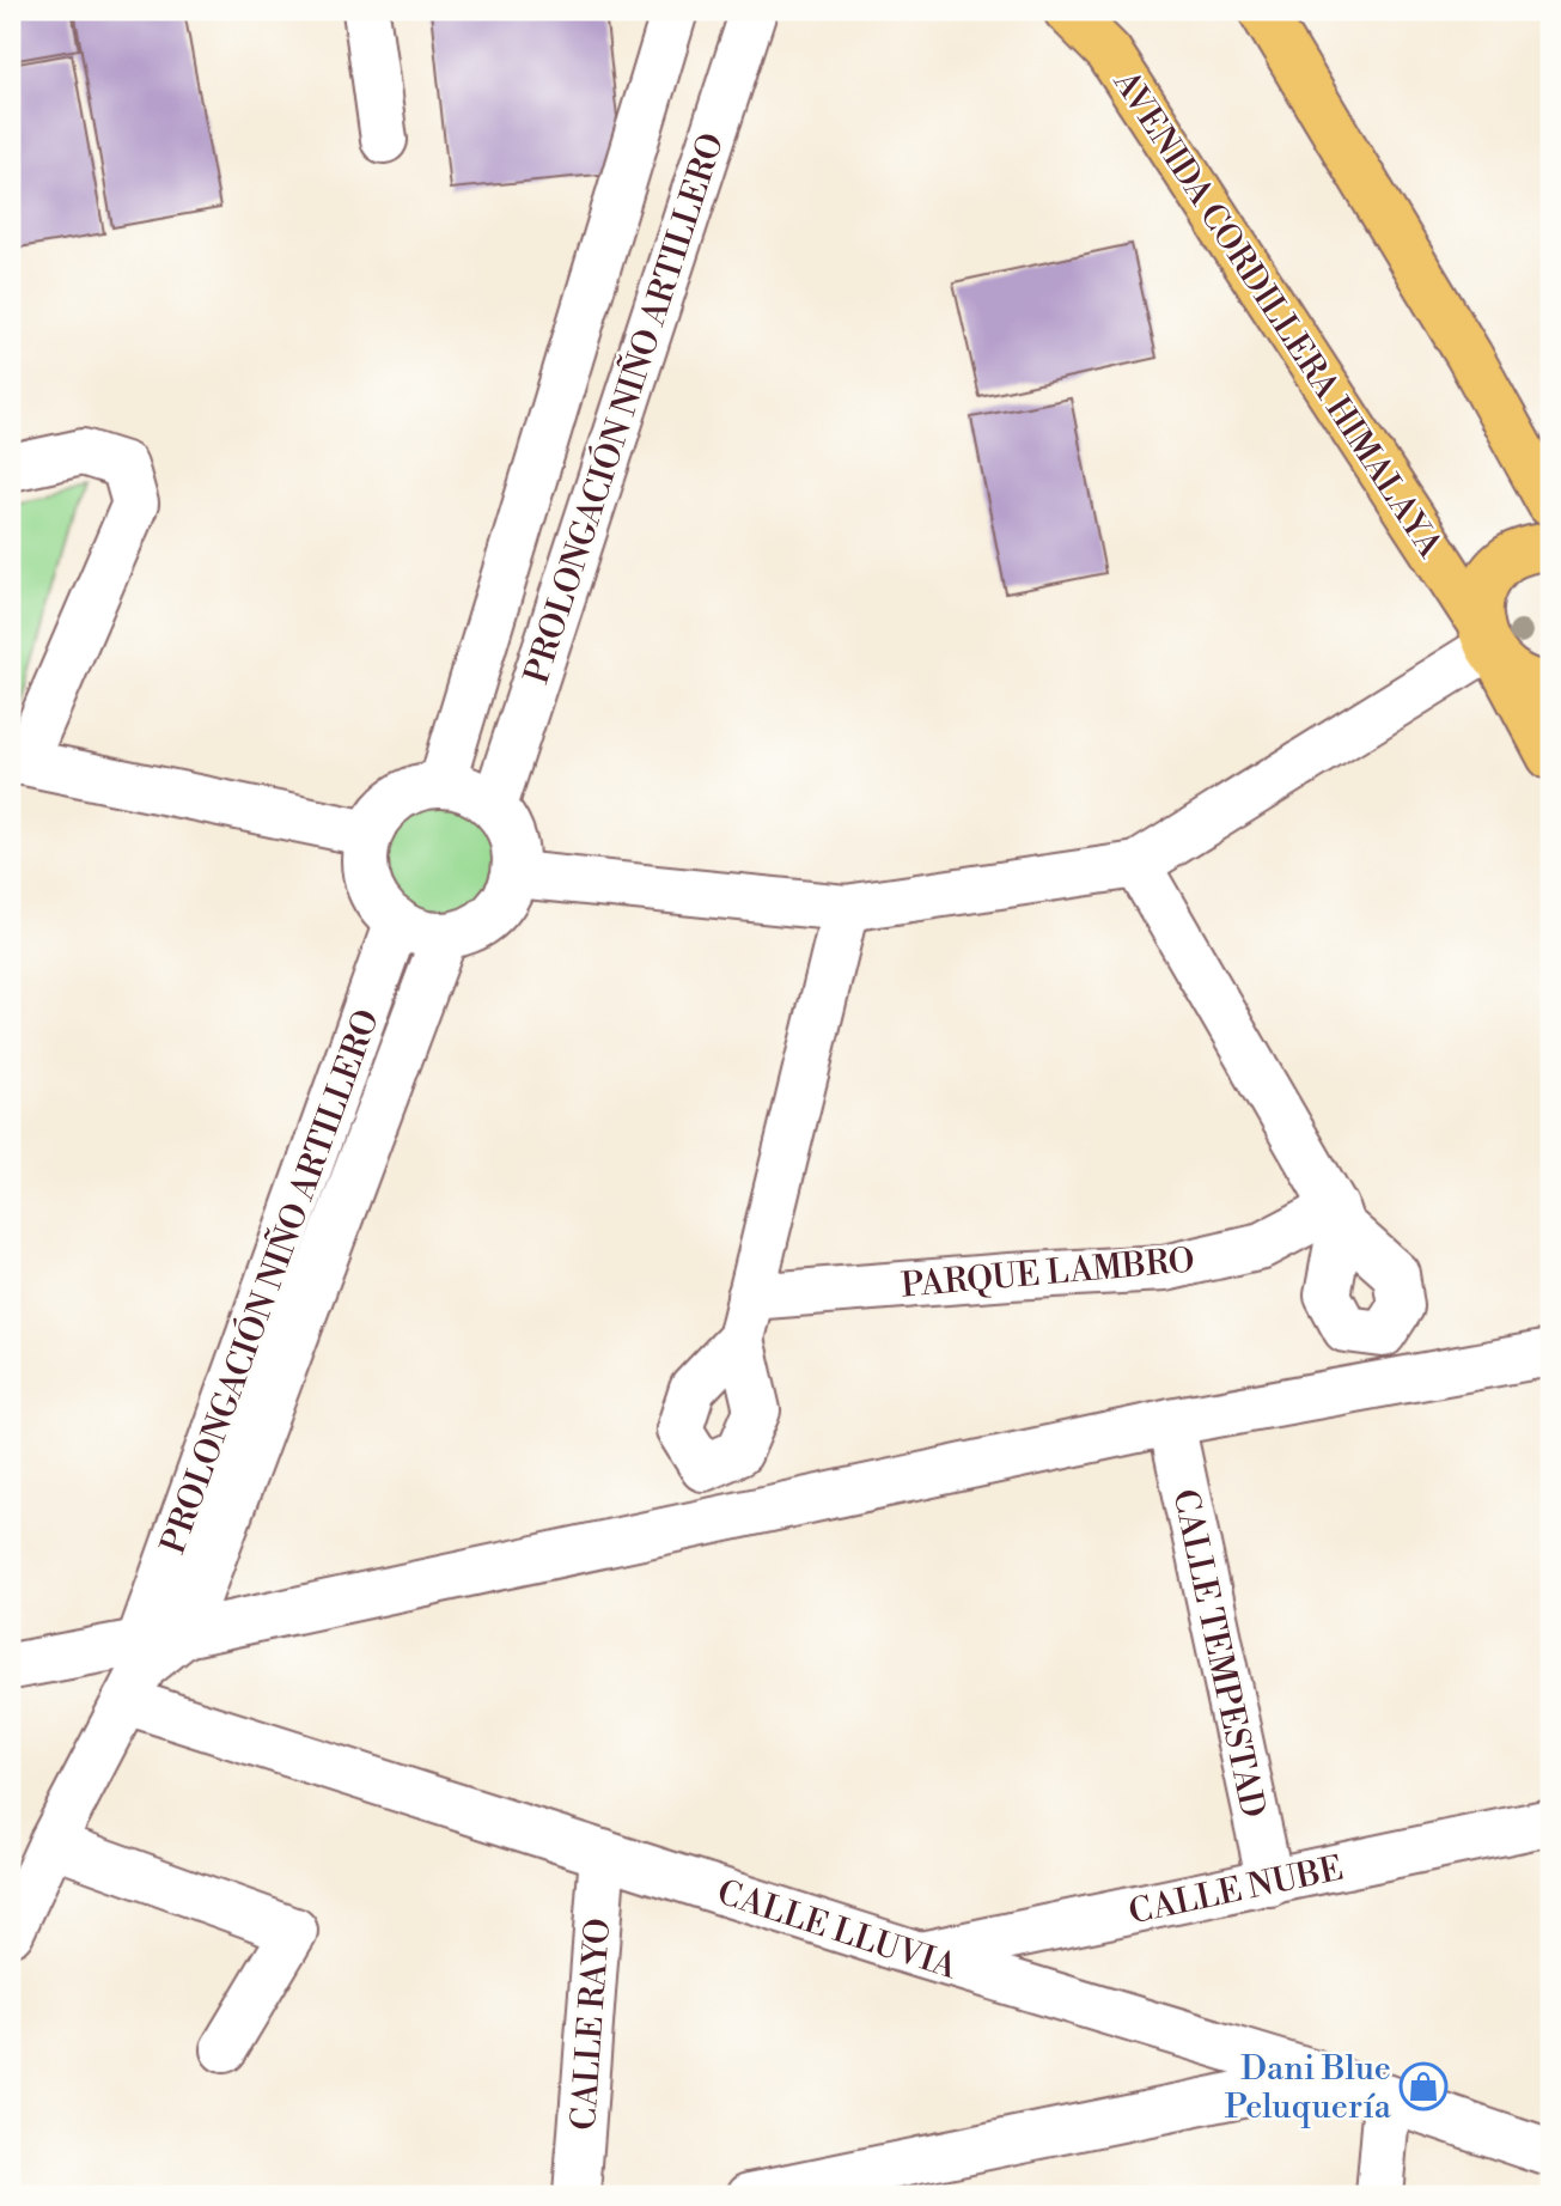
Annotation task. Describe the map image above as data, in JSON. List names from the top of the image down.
{
  "streets": {
    "main road": ["AVENIDA CORDILLERA HIMALAYA"],
    "street": [
      "PROLONGACIÓN NIÑO ARTILLERO",
      "PARQUE LAMBRO",
      "CALLE TEMPESTAD",
      "CALLE NUBE",
      "CALLE LLUVIA",
      "CALLE RAYO"
    ]
  },
  "crossings": [
    ["PROLONGACIÓN NIÑO ARTILLERO", "CALLE LLUVIA"],
    ["CALLE TEMPESTAD", "CALLE NUBE"],
    ["CALLE NUBE", "CALLE LLUVIA"],
    ["CALLE LLUVIA", "CALLE RAYO"]
  ],
  "places": {
    "shop": ["Dani Blue Peluquería"]
  }
}
